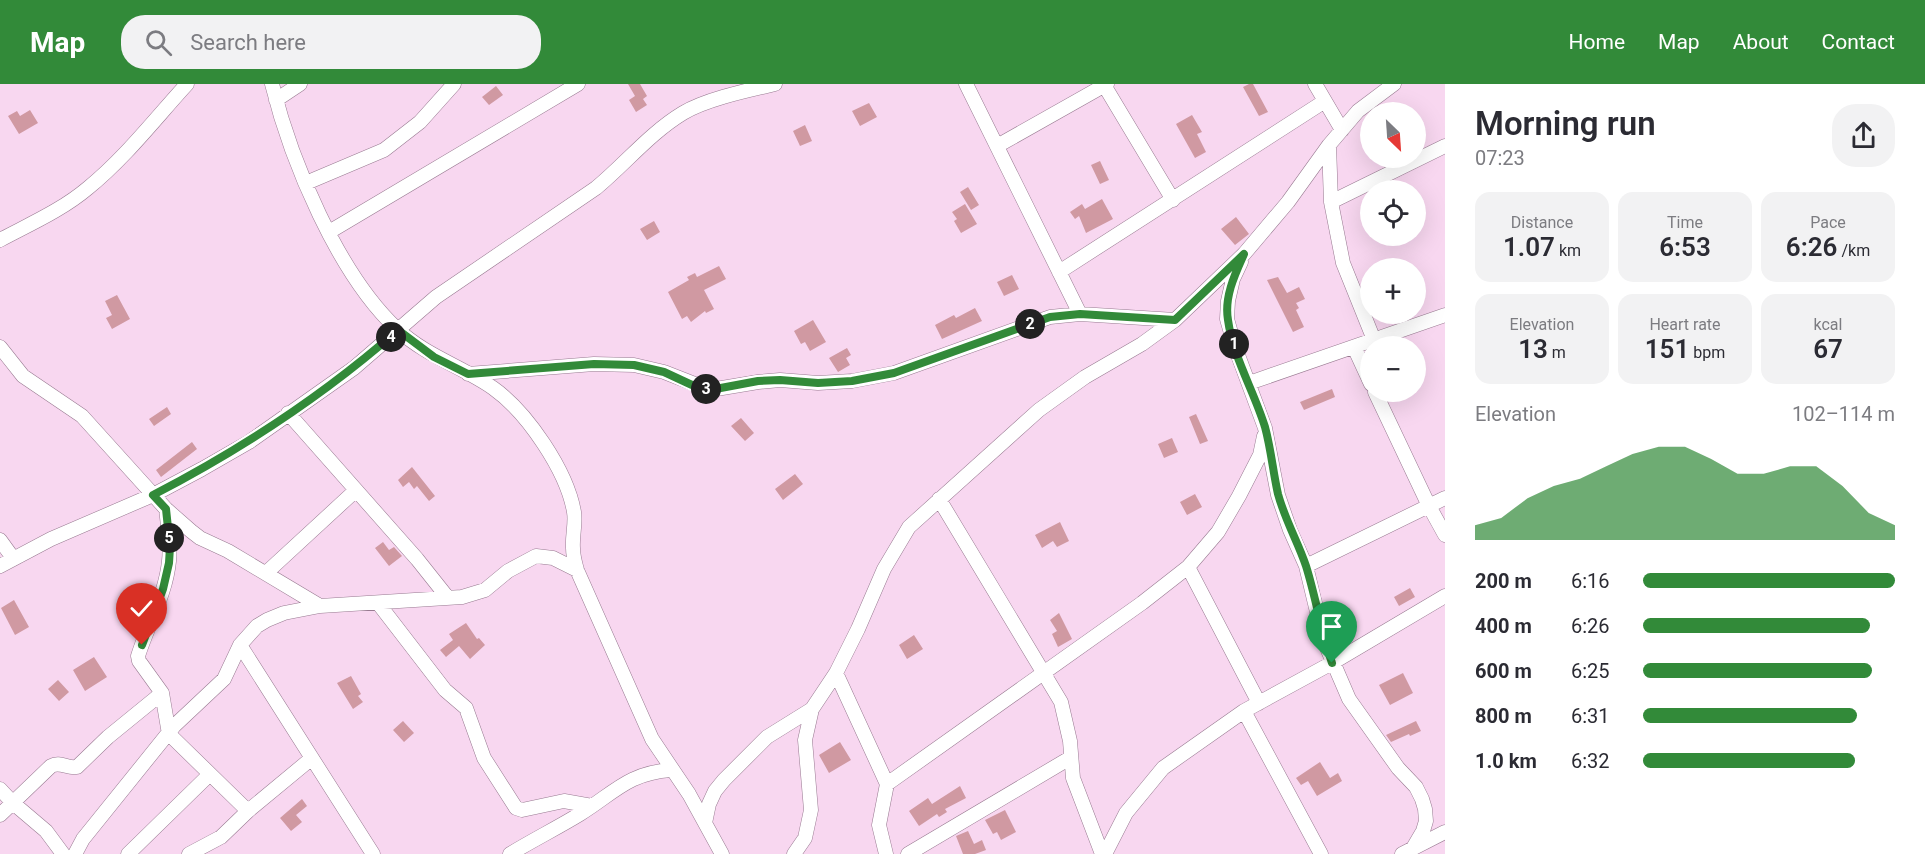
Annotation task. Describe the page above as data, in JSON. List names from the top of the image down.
{
  "north": "bottom right",
  "page": {
    "header": "Map",
    "search": "Search here",
    "nav": [
      "Home",
      "Map",
      "About",
      "Contact"
    ],
    "heading": ["Morning run", "07:23"],
    "map_buttons": ["+", "−"],
    "stats": [
      ["Distance", "1.07 km"],
      ["Time", "6:53"],
      ["Pace", "6:26 /km"],
      ["Elevation", "13 m"],
      ["Heart rate", "151 bpm"],
      ["kcal", "67"]
    ],
    "pins": [
      "2",
      "4",
      "1",
      "3",
      "5"
    ],
    "chart": ["Elevation", "102–114 m"],
    "list": [
      {
        "name": "200 m",
        "note": "6:16"
      },
      {
        "name": "400 m",
        "note": "6:26"
      },
      {
        "name": "600 m",
        "note": "6:25"
      },
      {
        "name": "800 m",
        "note": "6:31"
      },
      {
        "name": "1.0 km",
        "note": "6:32"
      }
    ]
  }
}
